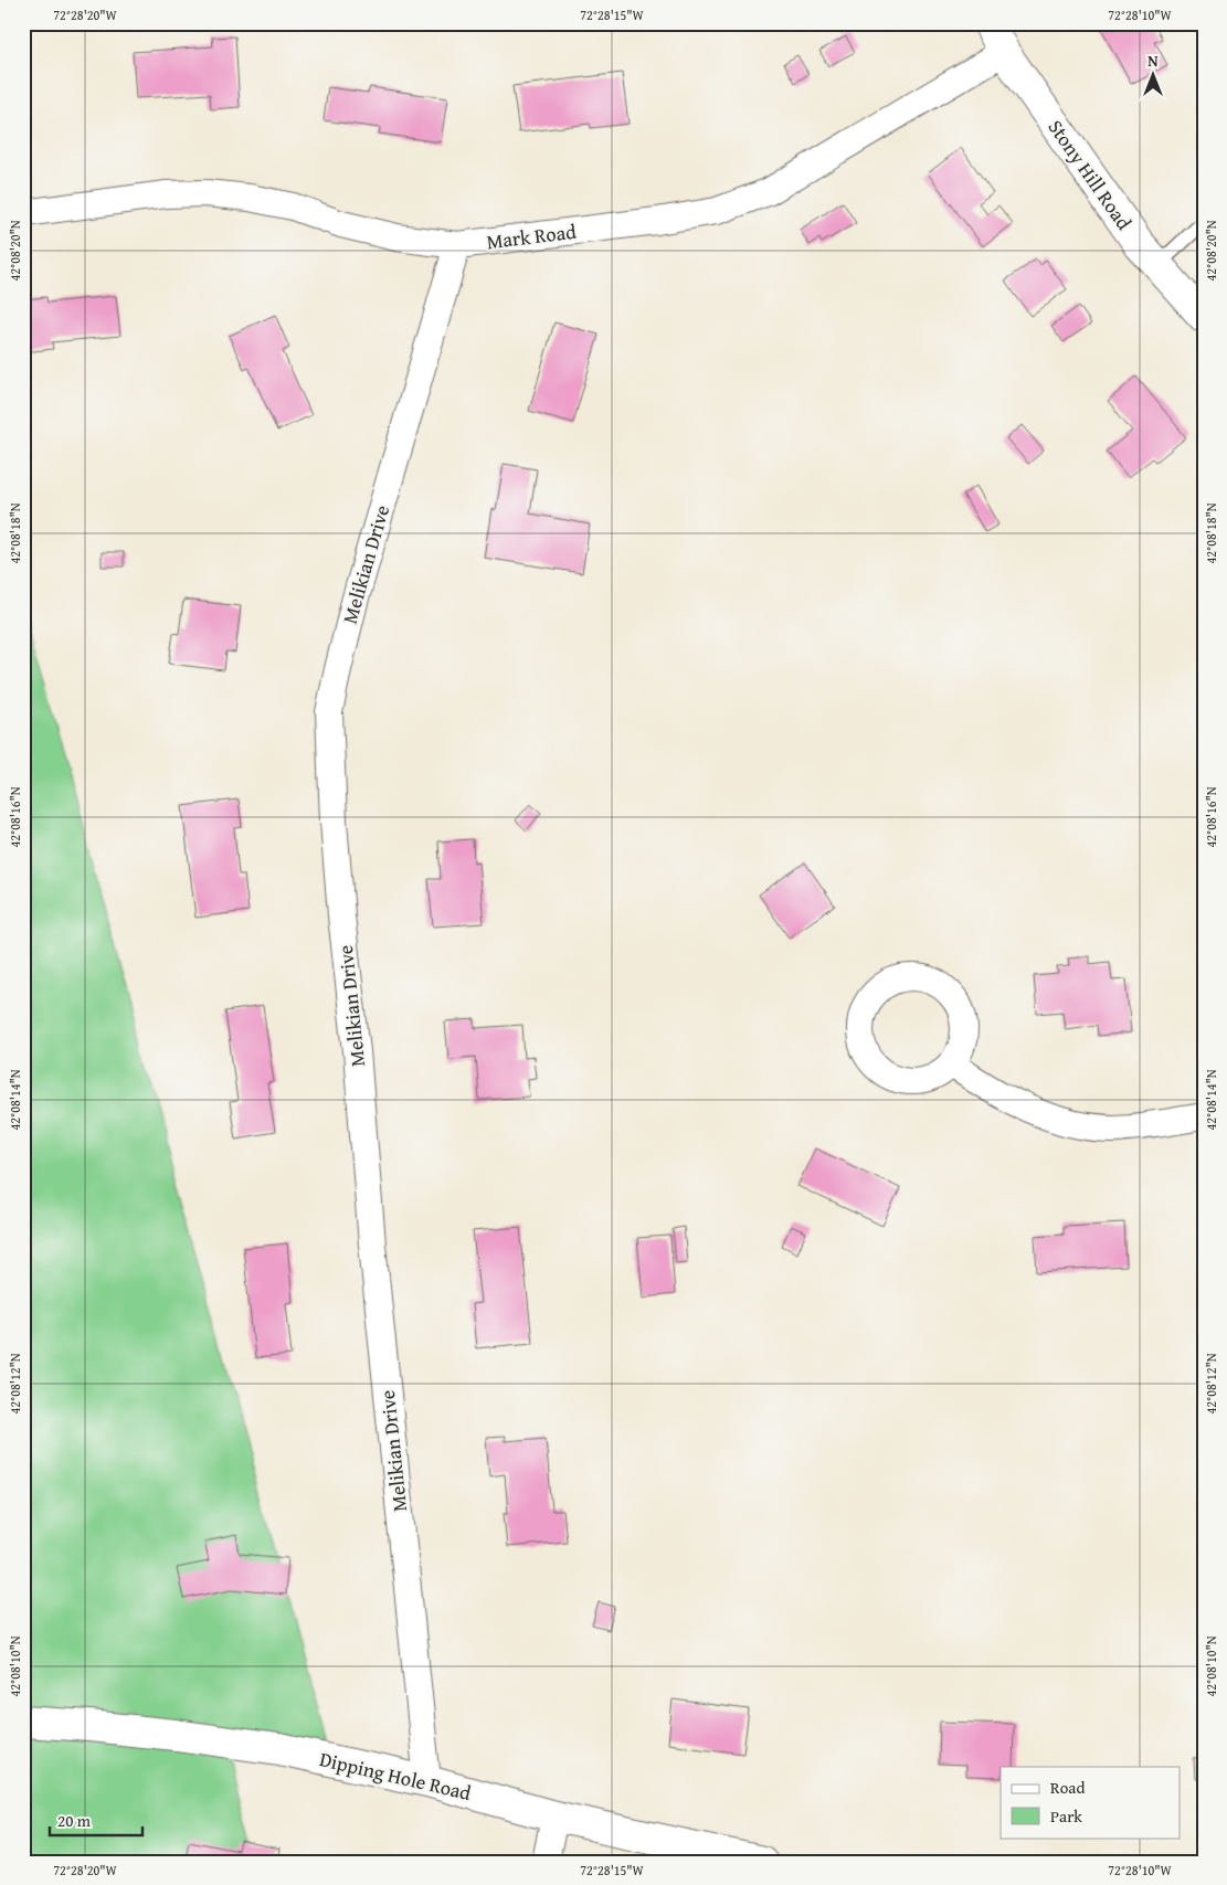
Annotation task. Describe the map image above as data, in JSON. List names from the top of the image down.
{
  "streets": {
    "main road": ["Stony Hill Road", "Dipping Hole Road"],
    "street": ["Mark Road", "Melikian Drive"]
  },
  "crossings": [
    ["Stony Hill Road", "Mark Road"],
    ["Mark Road", "Melikian Drive"],
    ["Melikian Drive", "Dipping Hole Road"]
  ],
  "legend": ["Road", "Park"],
  "scale_bar": "20 m",
  "north": "top",
  "coordinates": [
    "72°28'20\"W",
    "72°28'15\"W",
    "72°28'10\"W",
    "42°08'20\"N",
    "42°08'18\"N",
    "42°08'16\"N",
    "42°08'14\"N",
    "42°08'12\"N",
    "42°08'10\"N"
  ]
}
